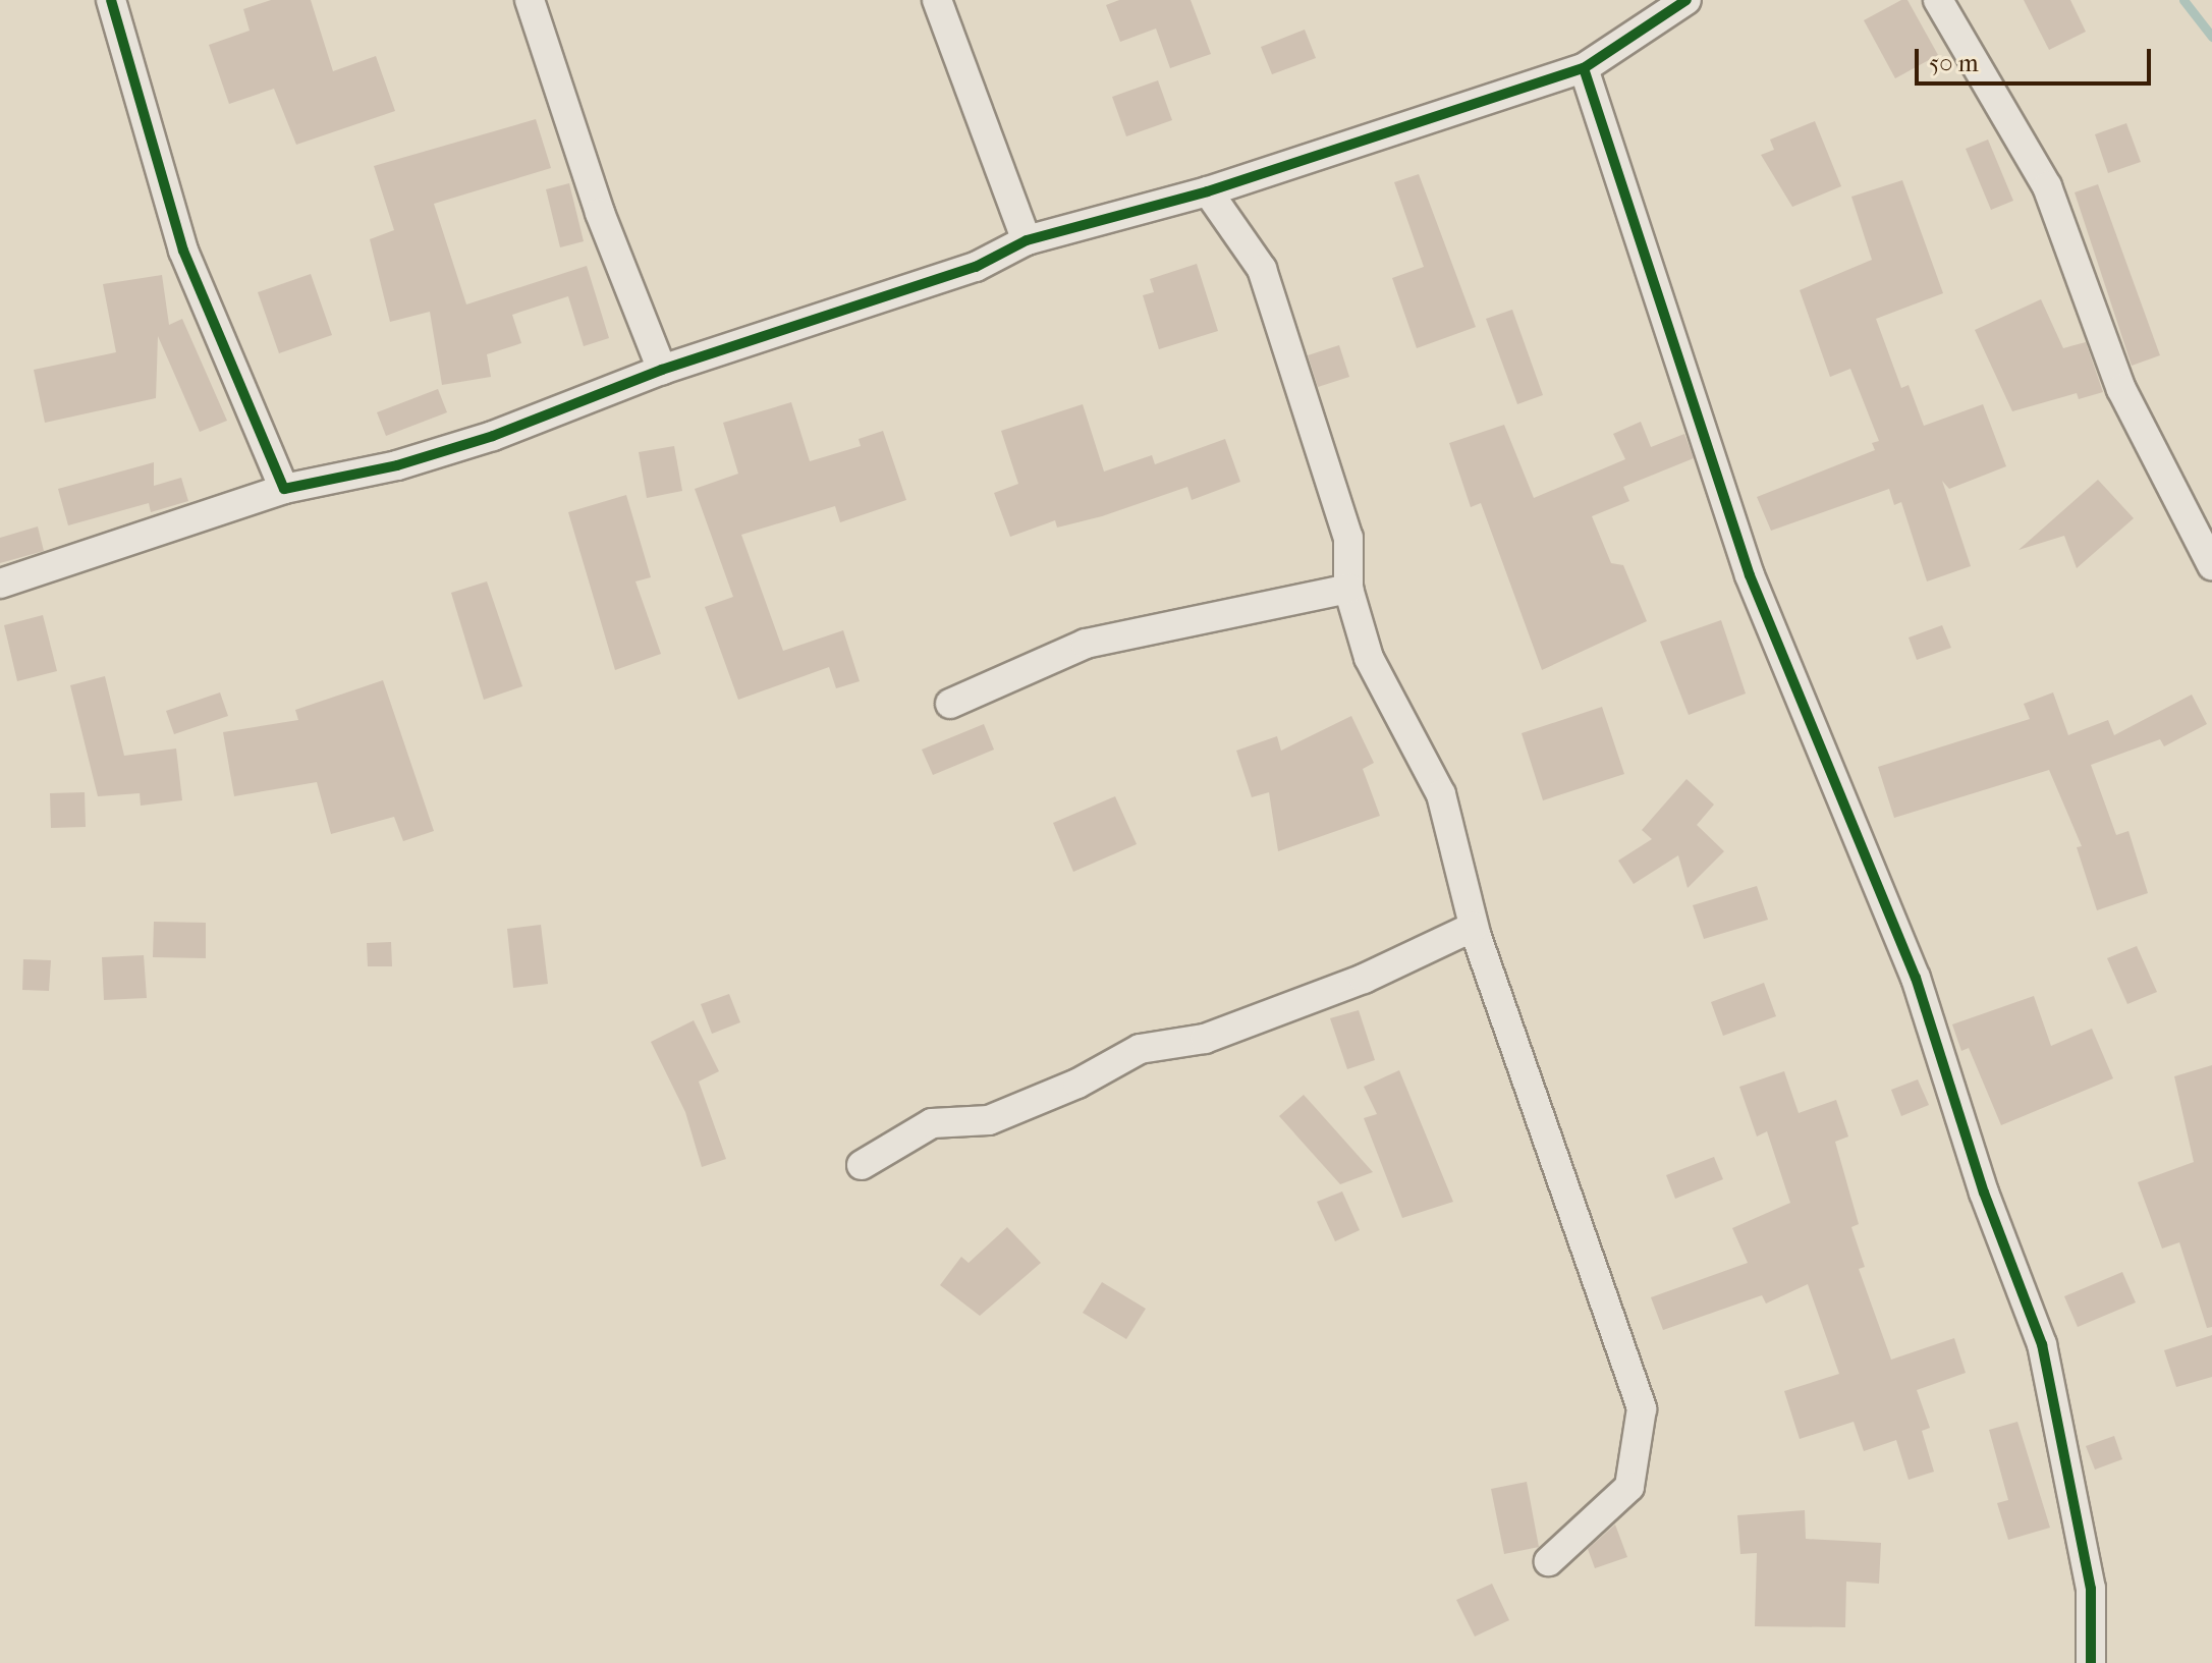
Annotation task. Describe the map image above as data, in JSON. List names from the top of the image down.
{
  "scale_bar": "50 m"
}
